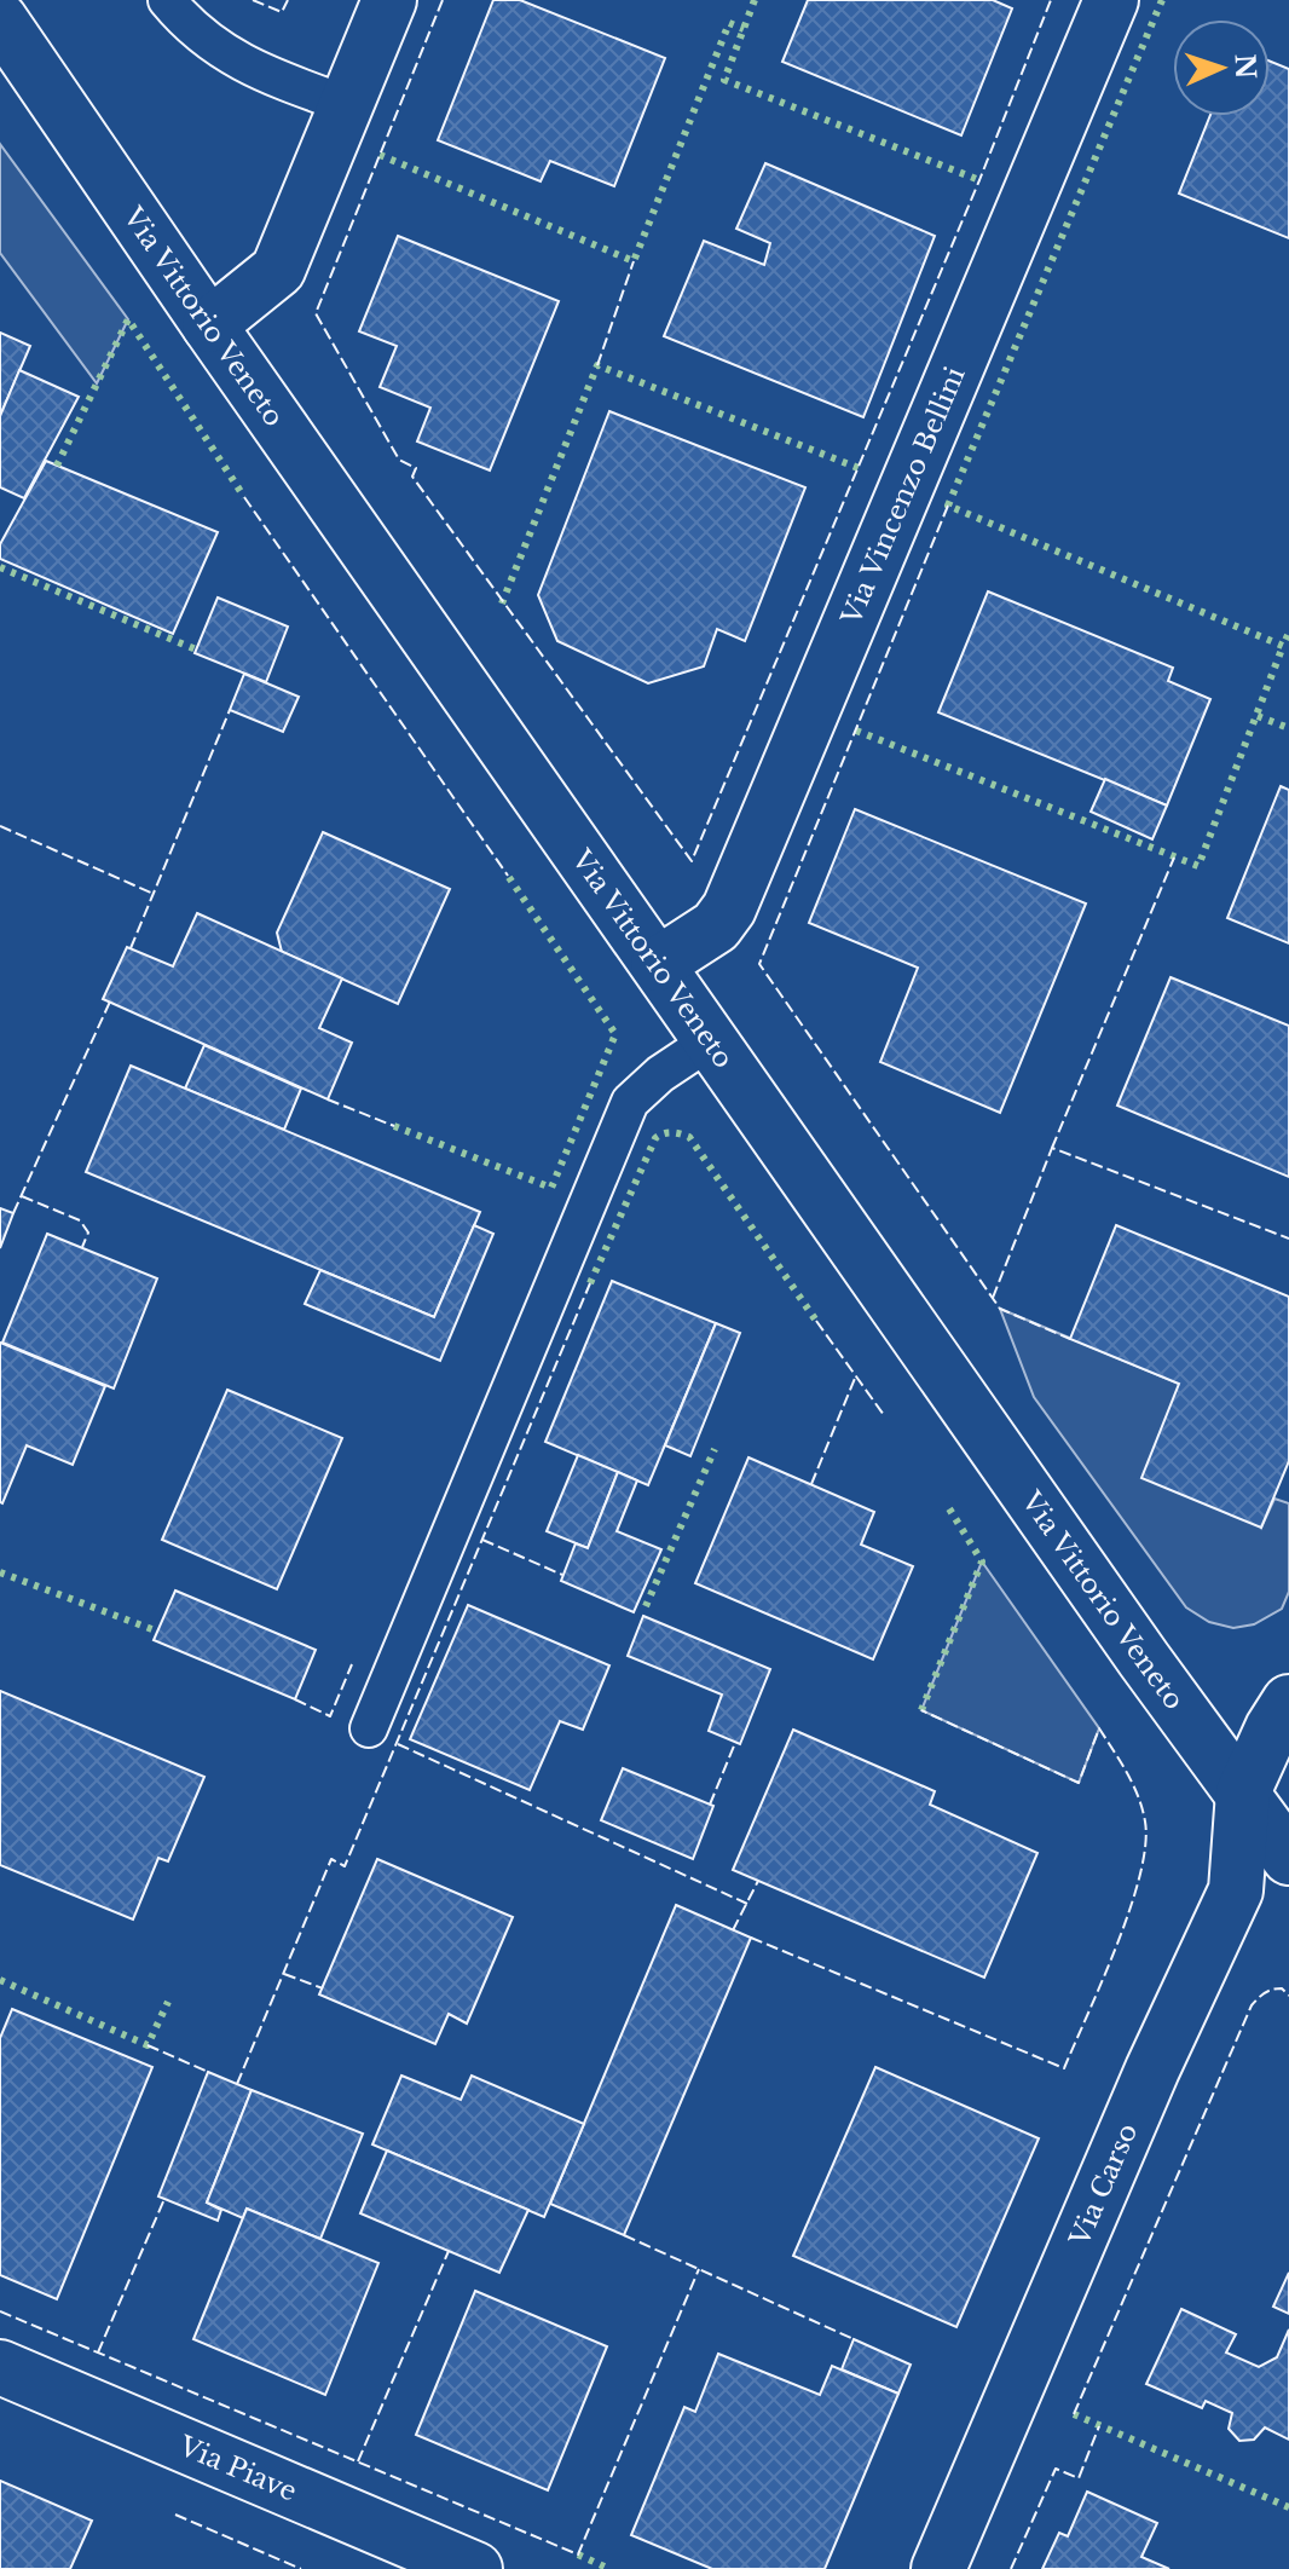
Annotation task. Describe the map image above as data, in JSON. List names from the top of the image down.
{
  "streets": {
    "street": [
      "Via Vittorio Veneto",
      "Via Vincenzo Bellini",
      "Via Carso",
      "Via Piave"
    ]
  },
  "crossings": [
    ["Via Vittorio Veneto", "Via Vincenzo Bellini"],
    ["Via Vittorio Veneto", "Via Carso"]
  ],
  "north": "right"
}
